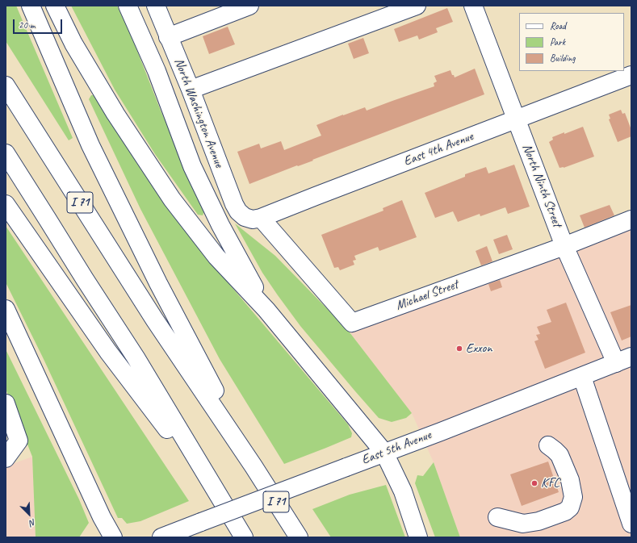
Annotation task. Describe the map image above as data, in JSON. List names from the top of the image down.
{
  "streets": {
    "main road": [
      "North Washington Avenue",
      "East 4th Avenue",
      "North Ninth Street",
      "I 71",
      "Michael Street",
      "East 5th Avenue"
    ]
  },
  "crossings": [
    ["North Washington Avenue", "East 4th Avenue"],
    ["North Washington Avenue", "Michael Street"],
    ["East 4th Avenue", "North Ninth Street"],
    ["East 4th Avenue", "Michael Street"],
    ["North Ninth Street", "Michael Street"],
    ["North Ninth Street", "East 5th Avenue"]
  ],
  "places": ["Exxon", "KFC"],
  "legend": ["Road", "Park", "Building"],
  "scale_bar": "20 m",
  "north": "bottom right"
}
